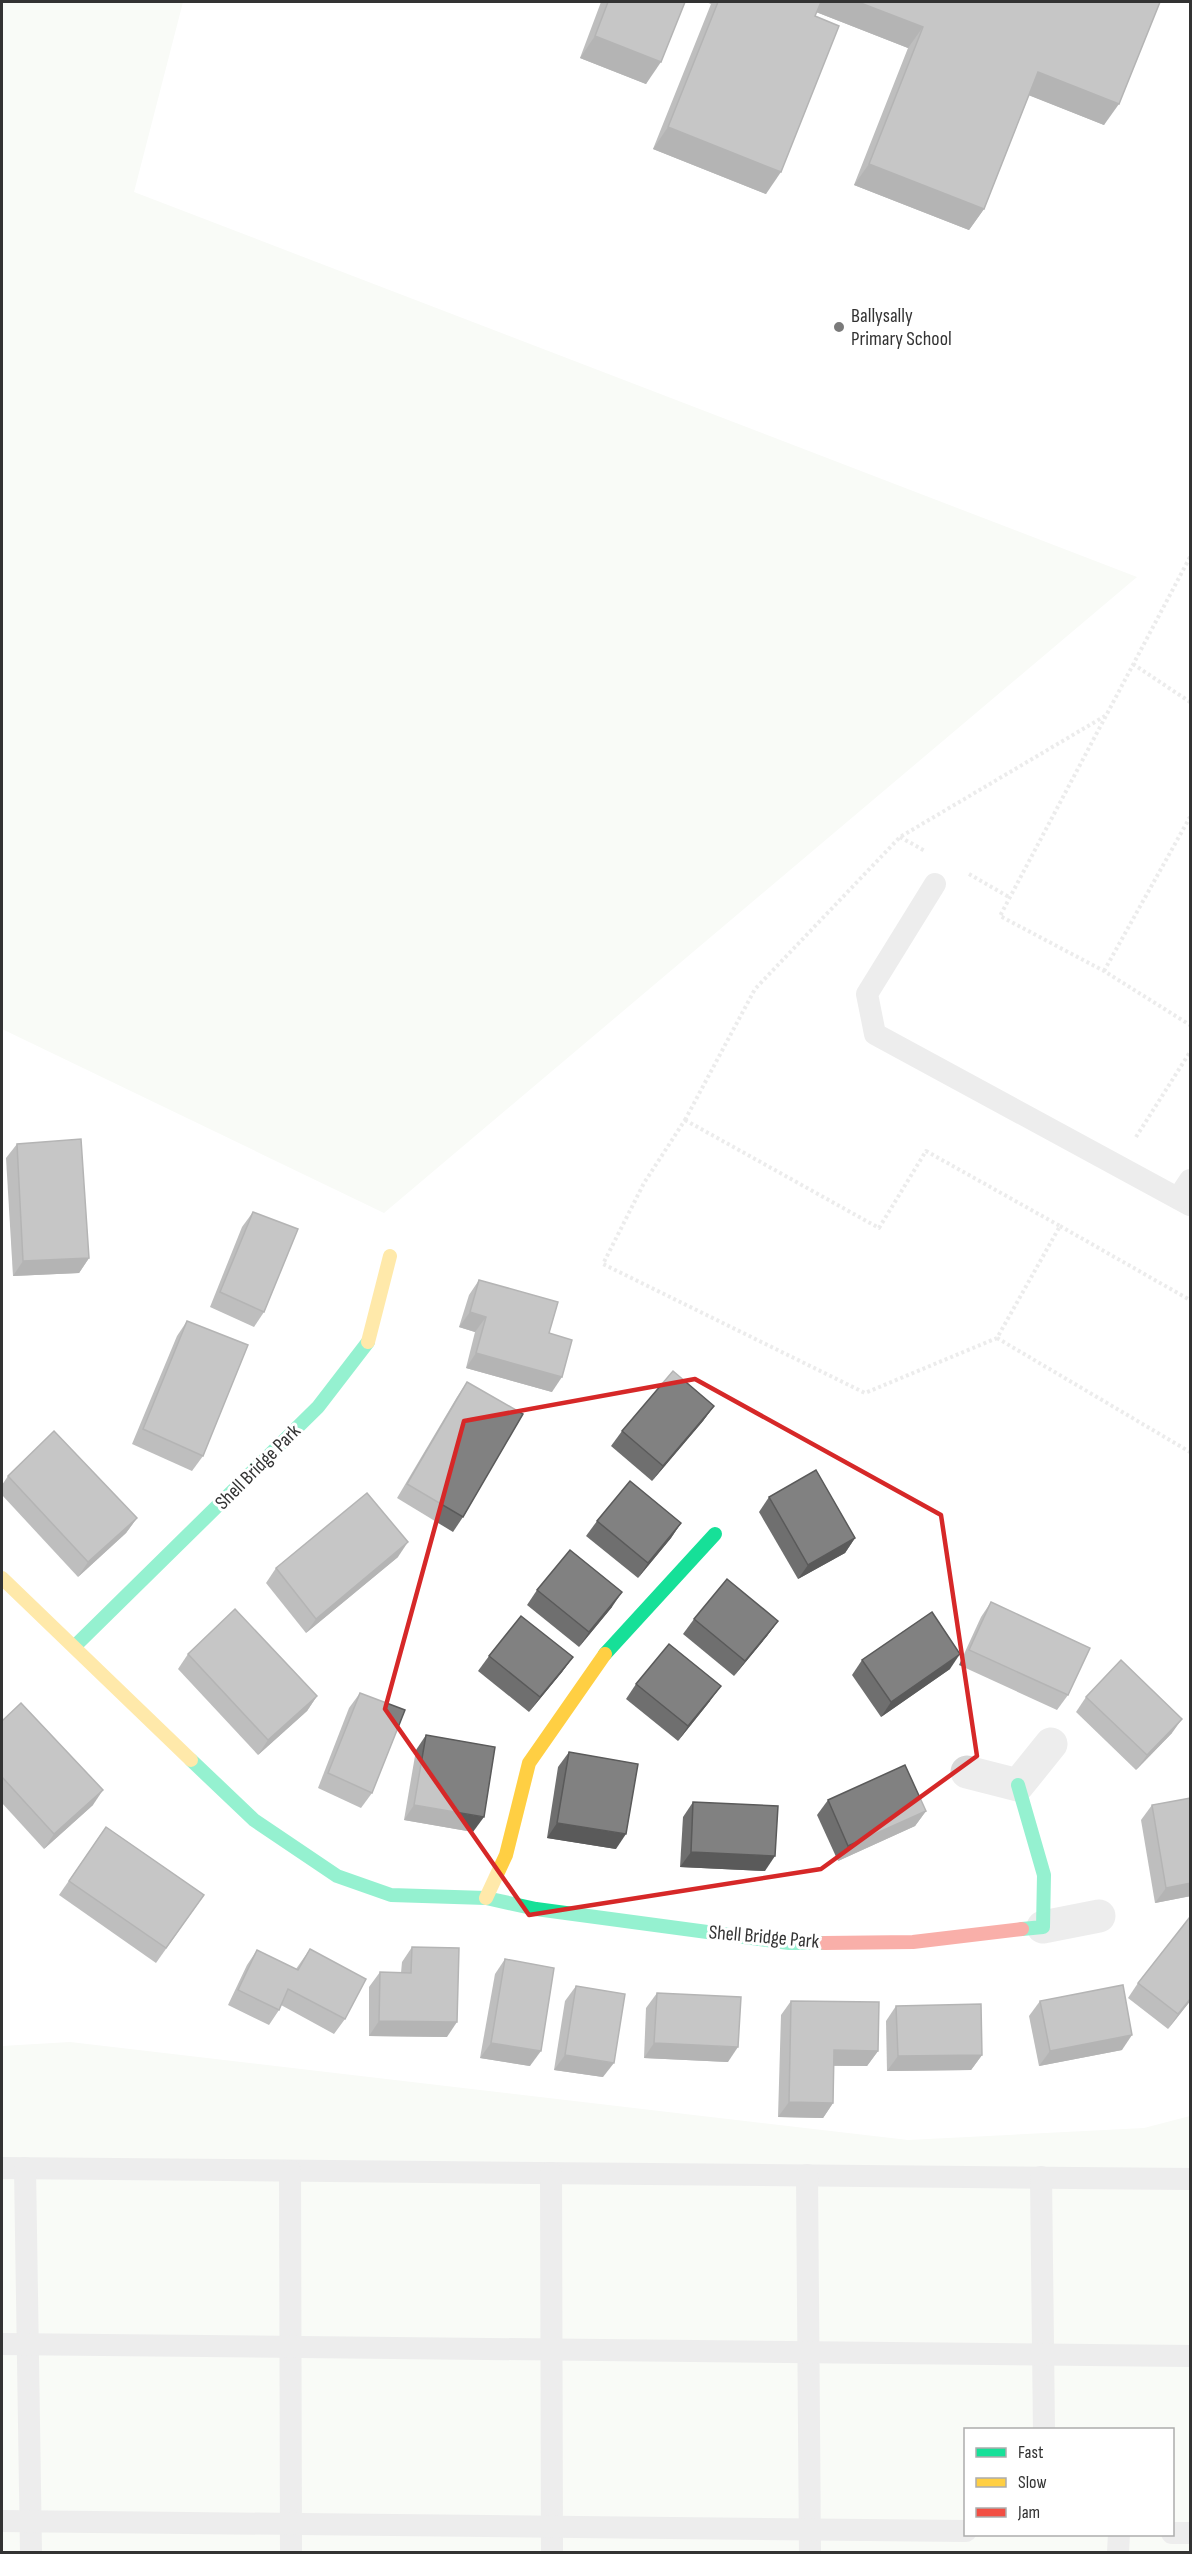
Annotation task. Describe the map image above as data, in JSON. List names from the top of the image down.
{
  "streets": {
    "street": ["Shell Bridge Park"]
  },
  "places": ["Ballysally Primary School"],
  "legend": ["Fast", "Slow", "Jam"]
}
